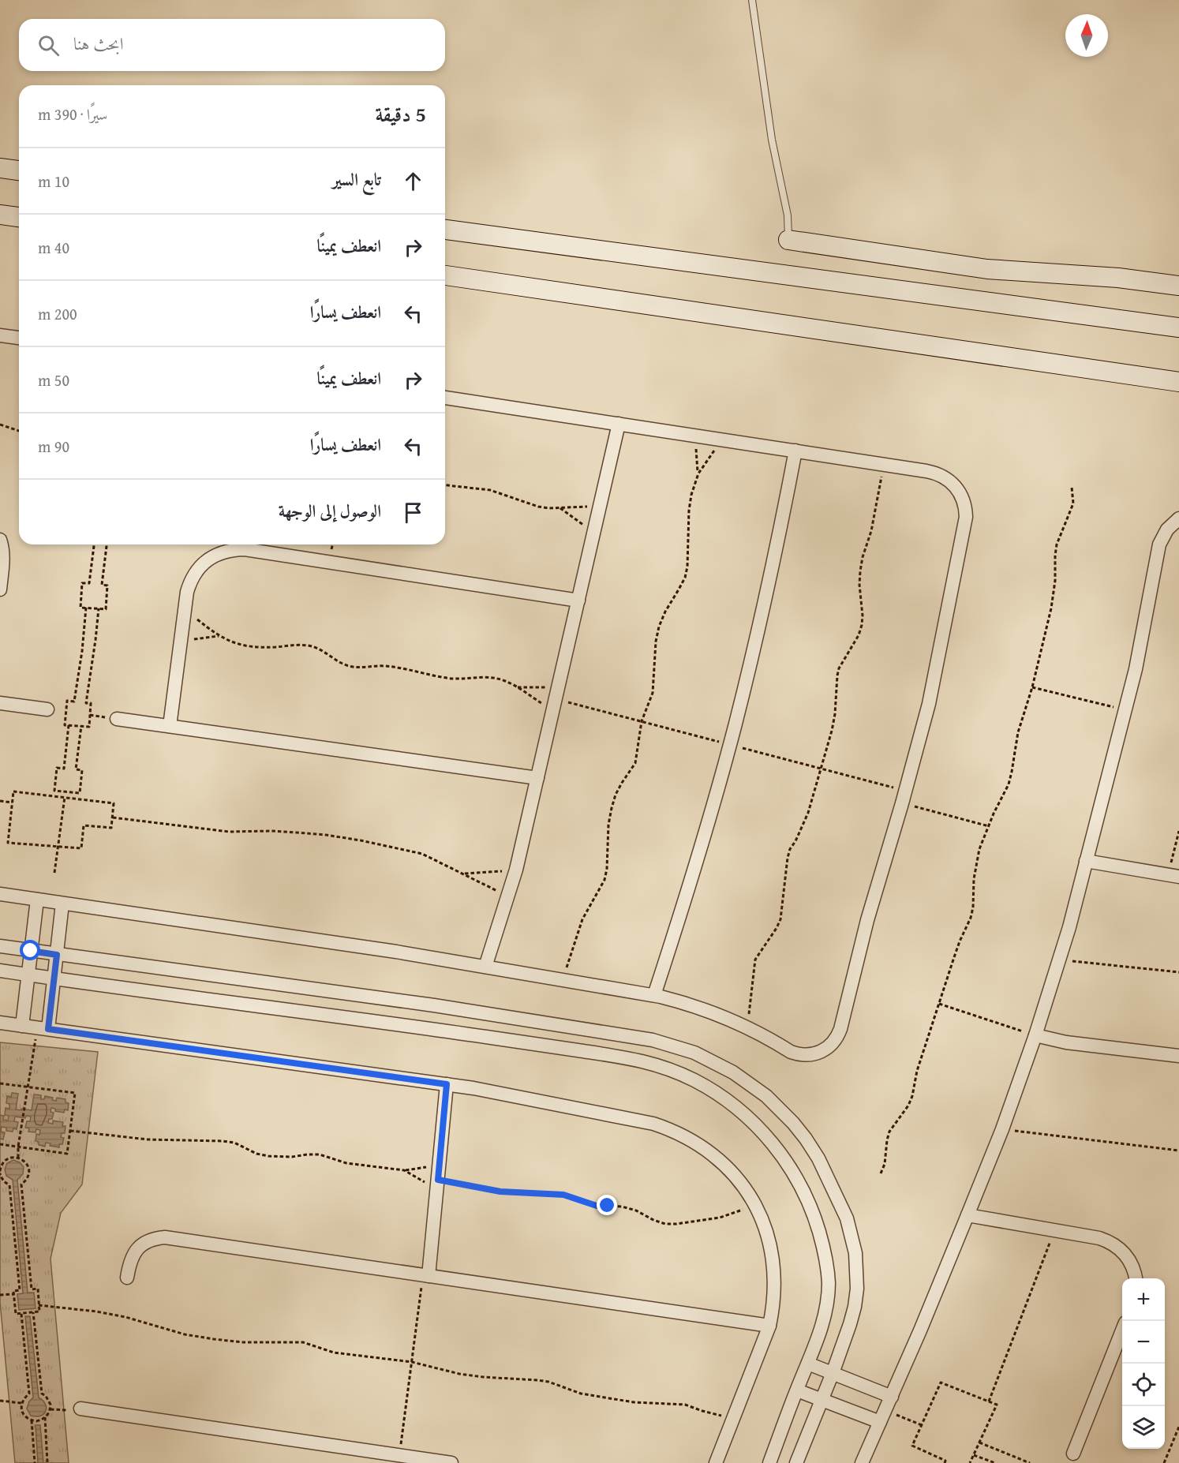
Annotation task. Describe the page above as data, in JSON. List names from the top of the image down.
{
  "north": "top",
  "page": {
    "search": "ابحث هنا",
    "heading": ["5 دقيقة", "سيرًا · 390 m"],
    "list": [
      ["تابع السير", "10 m"],
      ["انعطف يمينًا", "40 m"],
      ["انعطف يسارًا", "200 m"],
      ["انعطف يمينًا", "50 m"],
      ["انعطف يسارًا", "90 m"],
      "الوصول إلى الوجهة"
    ],
    "map_buttons": ["+", "−"]
  }
}
